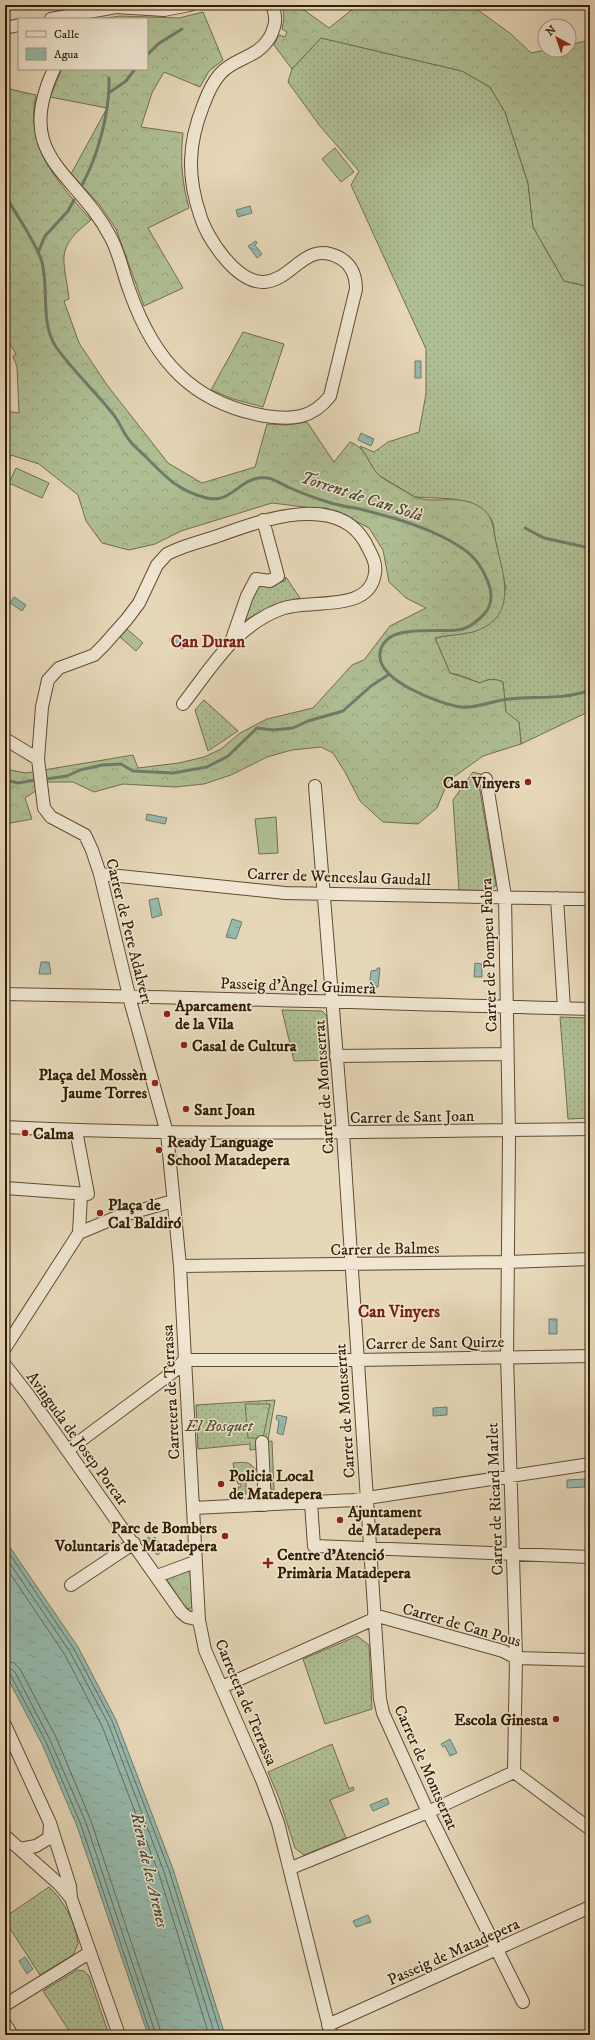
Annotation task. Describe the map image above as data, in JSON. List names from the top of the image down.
{
  "streets": {
    "street": [
      "Carrer de Wenceslau Gaudall",
      "Carrer de Pere Adalvert",
      "Carrer de Pompeu Fabra",
      "Passeig d'Àngel Guimerà",
      "Carrer de Montserrat",
      "Carrer de Sant Joan",
      "Carrer de Balmes",
      "Carrer de Sant Quirze",
      "Carretera de Terrassa",
      "Avinguda de Josep Porcar",
      "Carrer de Ricard Marlet",
      "Carrer de Can Pous",
      "Passeig de Matadepera"
    ]
  },
  "crossings": [
    ["Carrer de Wenceslau Gaudall", "Carrer de Pere Adalvert"],
    ["Carrer de Wenceslau Gaudall", "Carrer de Pompeu Fabra"],
    ["Carrer de Wenceslau Gaudall", "Carrer de Montserrat"],
    ["Carrer de Pere Adalvert", "Passeig d'Àngel Guimerà"],
    ["Carrer de Pere Adalvert", "Carrer de Sant Joan"],
    ["Carrer de Pere Adalvert", "Carretera de Terrassa"],
    ["Carrer de Pompeu Fabra", "Passeig d'Àngel Guimerà"],
    ["Carrer de Pompeu Fabra", "Carrer de Sant Joan"],
    ["Carrer de Pompeu Fabra", "Carrer de Ricard Marlet"],
    ["Passeig d'Àngel Guimerà", "Carrer de Montserrat"],
    ["Carrer de Montserrat", "Carrer de Sant Joan"],
    ["Carrer de Montserrat", "Carrer de Balmes"],
    ["Carrer de Montserrat", "Carrer de Sant Quirze"],
    ["Carrer de Montserrat", "Carrer de Can Pous"],
    ["Carrer de Montserrat", "Passeig de Matadepera"],
    ["Carrer de Sant Joan", "Carretera de Terrassa"],
    ["Carrer de Sant Joan", "Carrer de Ricard Marlet"],
    ["Carrer de Balmes", "Carretera de Terrassa"],
    ["Carrer de Balmes", "Carrer de Ricard Marlet"],
    ["Carrer de Sant Quirze", "Carretera de Terrassa"],
    ["Carrer de Sant Quirze", "Carrer de Ricard Marlet"],
    ["Carretera de Terrassa", "Avinguda de Josep Porcar"],
    ["Carretera de Terrassa", "Passeig de Matadepera"],
    ["Carrer de Ricard Marlet", "Carrer de Can Pous"]
  ],
  "districts": ["Can Duran", "Can Vinyers"],
  "water": ["Torrent de Can Solà", "Riera de les Arenes"],
  "parks": ["El Bosquet"],
  "places": {
    "other": [
      "Can Vinyers",
      "Aparcament de la Vila",
      "Casal de Cultura",
      "Plaça del Mossèn Jaume Torres",
      "Sant Joan",
      "Calma",
      "Ready Language School Matadepera",
      "Plaça de Cal Baldiró",
      "Policia Local de Matadepera",
      "Ajuntament de Matadepera",
      "Parc de Bombers Voluntaris de Matadepera",
      "Escola Ginesta"
    ],
    "health": ["Centre d'Atenció Primària Matadepera"]
  },
  "legend": ["Calle", "Agua"],
  "north": "top left"
}
